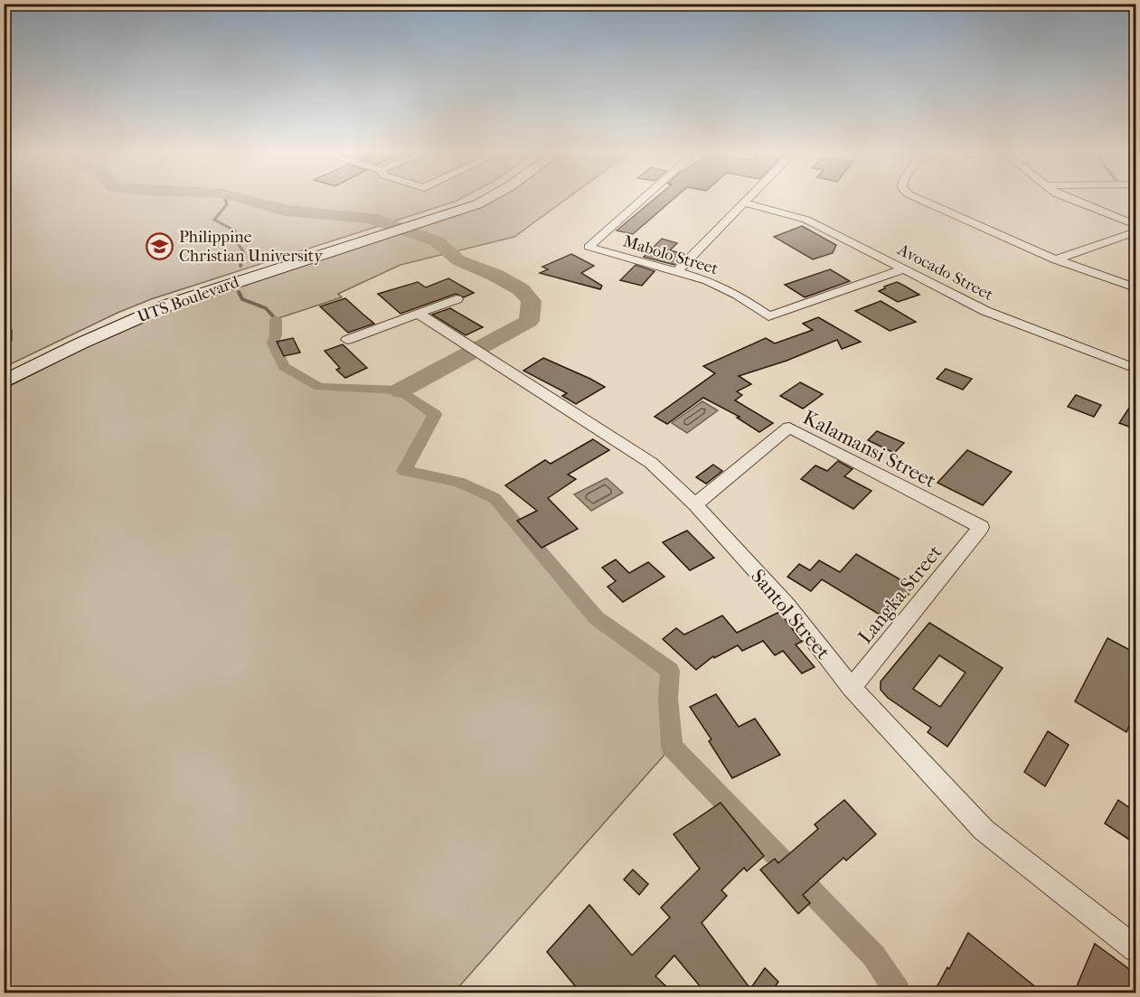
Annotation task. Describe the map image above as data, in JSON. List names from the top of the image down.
{
  "streets": {
    "main road": ["UTS Boulevard"],
    "street": [
      "Mabolo Street",
      "Avocado Street",
      "Kalamansi Street",
      "Langka Street",
      "Santol Street"
    ]
  },
  "crossings": [
    ["Mabolo Street", "Avocado Street"],
    ["Kalamansi Street", "Langka Street"],
    ["Kalamansi Street", "Santol Street"],
    ["Langka Street", "Santol Street"]
  ],
  "places": {
    "school or university": ["Philippine Christian University"]
  }
}
